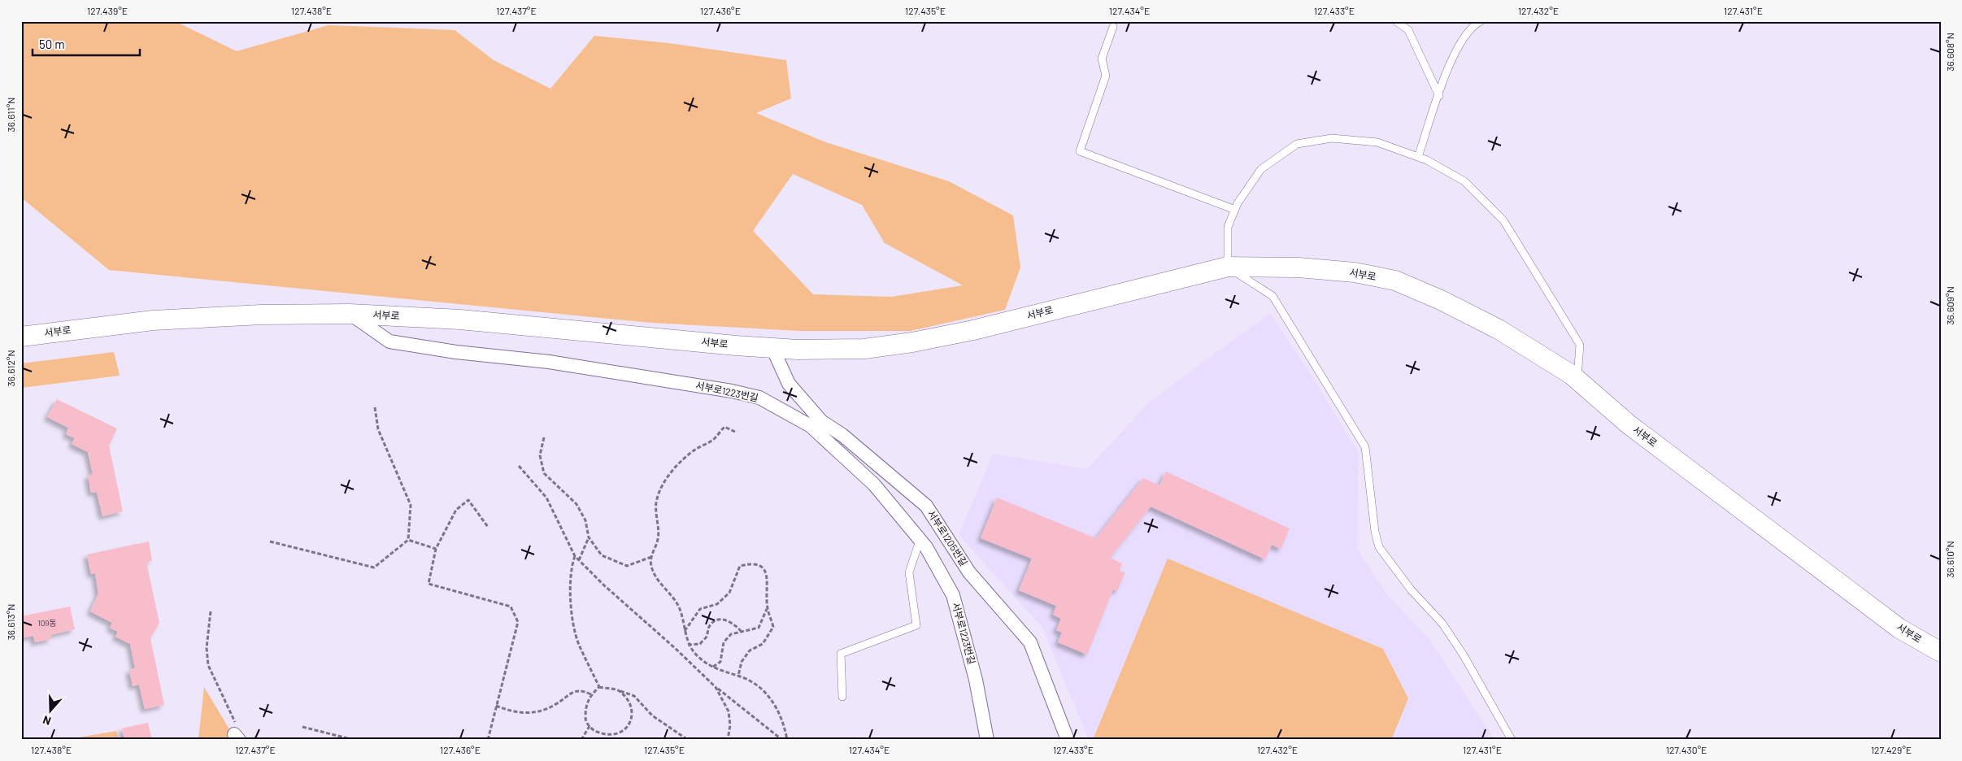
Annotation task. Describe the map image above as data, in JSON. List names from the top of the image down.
{
  "streets": {
    "main road": ["서부로"],
    "street": ["서부로1223번길", "서부로1205번길"]
  },
  "crossings": [
    ["서부로", "서부로1223번길"],
    ["서부로", "서부로1205번길"]
  ],
  "house_numbers": ["109동"],
  "scale_bar": "50 m",
  "north": "bottom",
  "coordinates": [
    "127.439°E",
    "127.438°E",
    "127.437°E",
    "127.436°E",
    "127.435°E",
    "127.434°E",
    "127.433°E",
    "127.432°E",
    "127.431°E",
    "36.608°N",
    "36.611°N",
    "36.609°N",
    "36.612°N",
    "36.610°N",
    "36.613°N",
    "127.430°E",
    "127.429°E"
  ]
}
